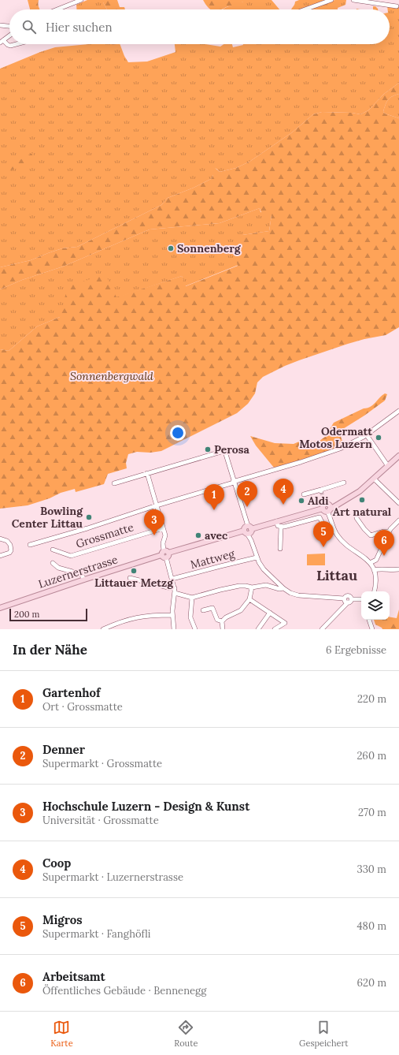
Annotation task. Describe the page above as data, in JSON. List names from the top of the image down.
{
  "streets": {
    "main road": ["Luzernerstrasse"],
    "street": ["Grossmatte", "Mattweg"]
  },
  "districts": ["Littau"],
  "parks": ["Sonnenbergwald"],
  "places": [
    "Sonnenberg",
    "Odermatt Motos Luzern",
    "Perosa",
    "Art natural",
    "Aldi",
    "Bowling Center Littau",
    "avec",
    "Littauer Metzg"
  ],
  "scale_bar": "200 m",
  "page": {
    "search": "Hier suchen",
    "pins": [
      "4",
      "2",
      "1",
      "3",
      "5",
      "6"
    ],
    "scale": "200 m",
    "heading": ["In der Nähe", "6 Ergebnisse"],
    "list": [
      {
        "mark": "1",
        "name": "Gartenhof",
        "note": "Ort · Grossmatte",
        "value": "220 m"
      },
      {
        "mark": "2",
        "name": "Denner",
        "note": "Supermarkt · Grossmatte",
        "value": "260 m"
      },
      {
        "mark": "3",
        "name": "Hochschule Luzern - Design & Kunst",
        "note": "Universität · Grossmatte",
        "value": "270 m"
      },
      {
        "mark": "4",
        "name": "Coop",
        "note": "Supermarkt · Luzernerstrasse",
        "value": "330 m"
      },
      {
        "mark": "5",
        "name": "Migros",
        "note": "Supermarkt · Fanghöfli",
        "value": "480 m"
      },
      {
        "mark": "6",
        "name": "Arbeitsamt",
        "note": "Öffentliches Gebäude · Bennenegg",
        "value": "620 m"
      }
    ],
    "nav": ["Karte", "Route", "Gespeichert"]
  }
}
